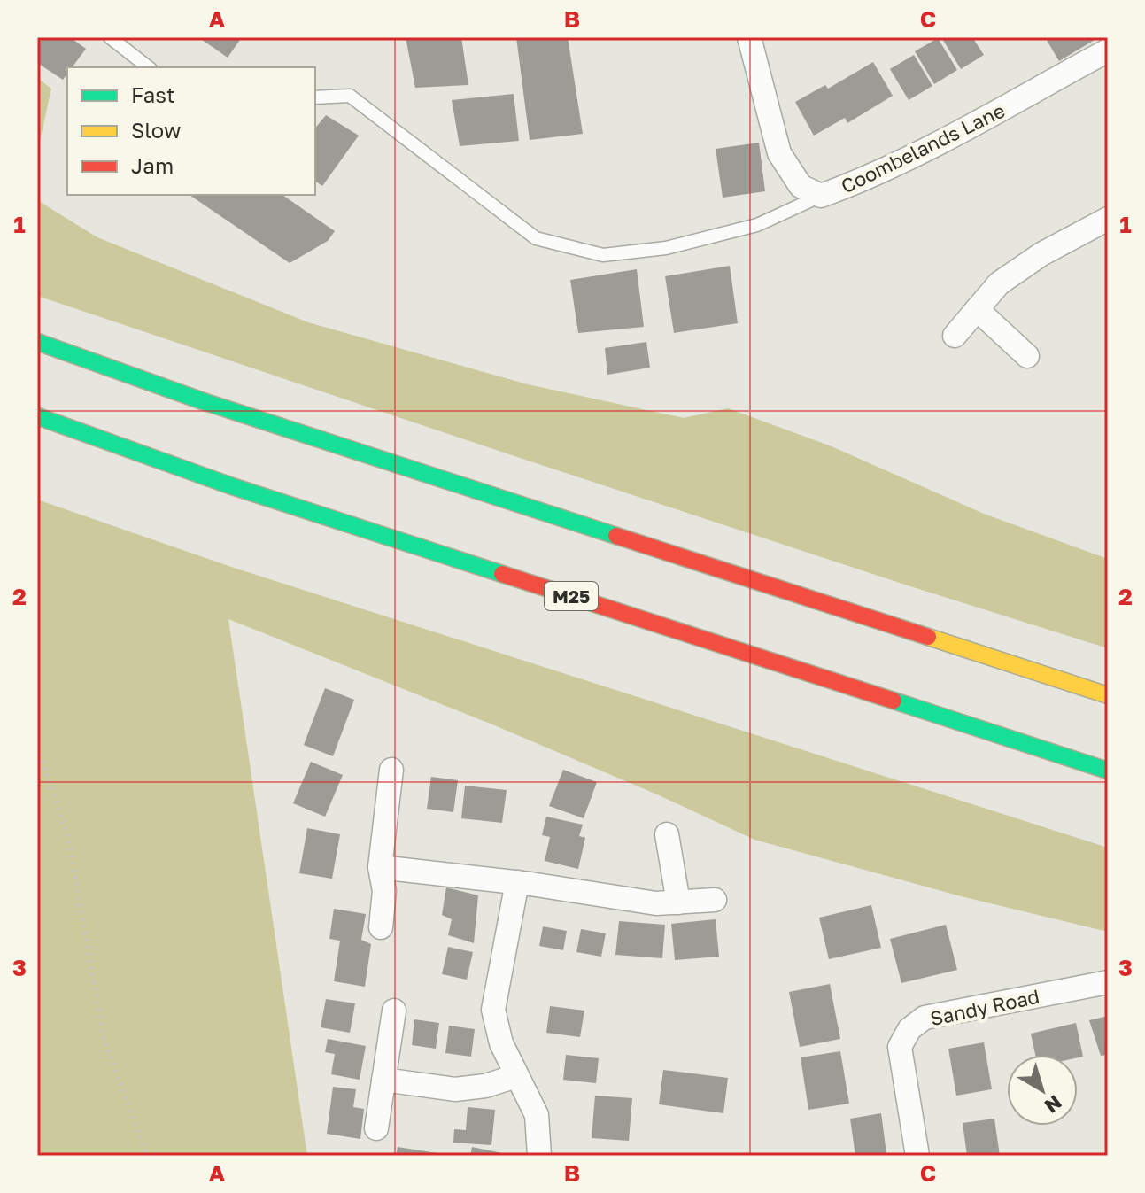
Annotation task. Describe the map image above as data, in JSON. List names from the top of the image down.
{
  "streets": {
    "highway": ["M25"],
    "street": ["Coombelands Lane", "Sandy Road"]
  },
  "legend": ["Fast", "Slow", "Jam"],
  "north": "bottom right",
  "grid": {
    "columns": ["A", "B", "C"],
    "rows": ["1", "2", "3"]
  }
}
